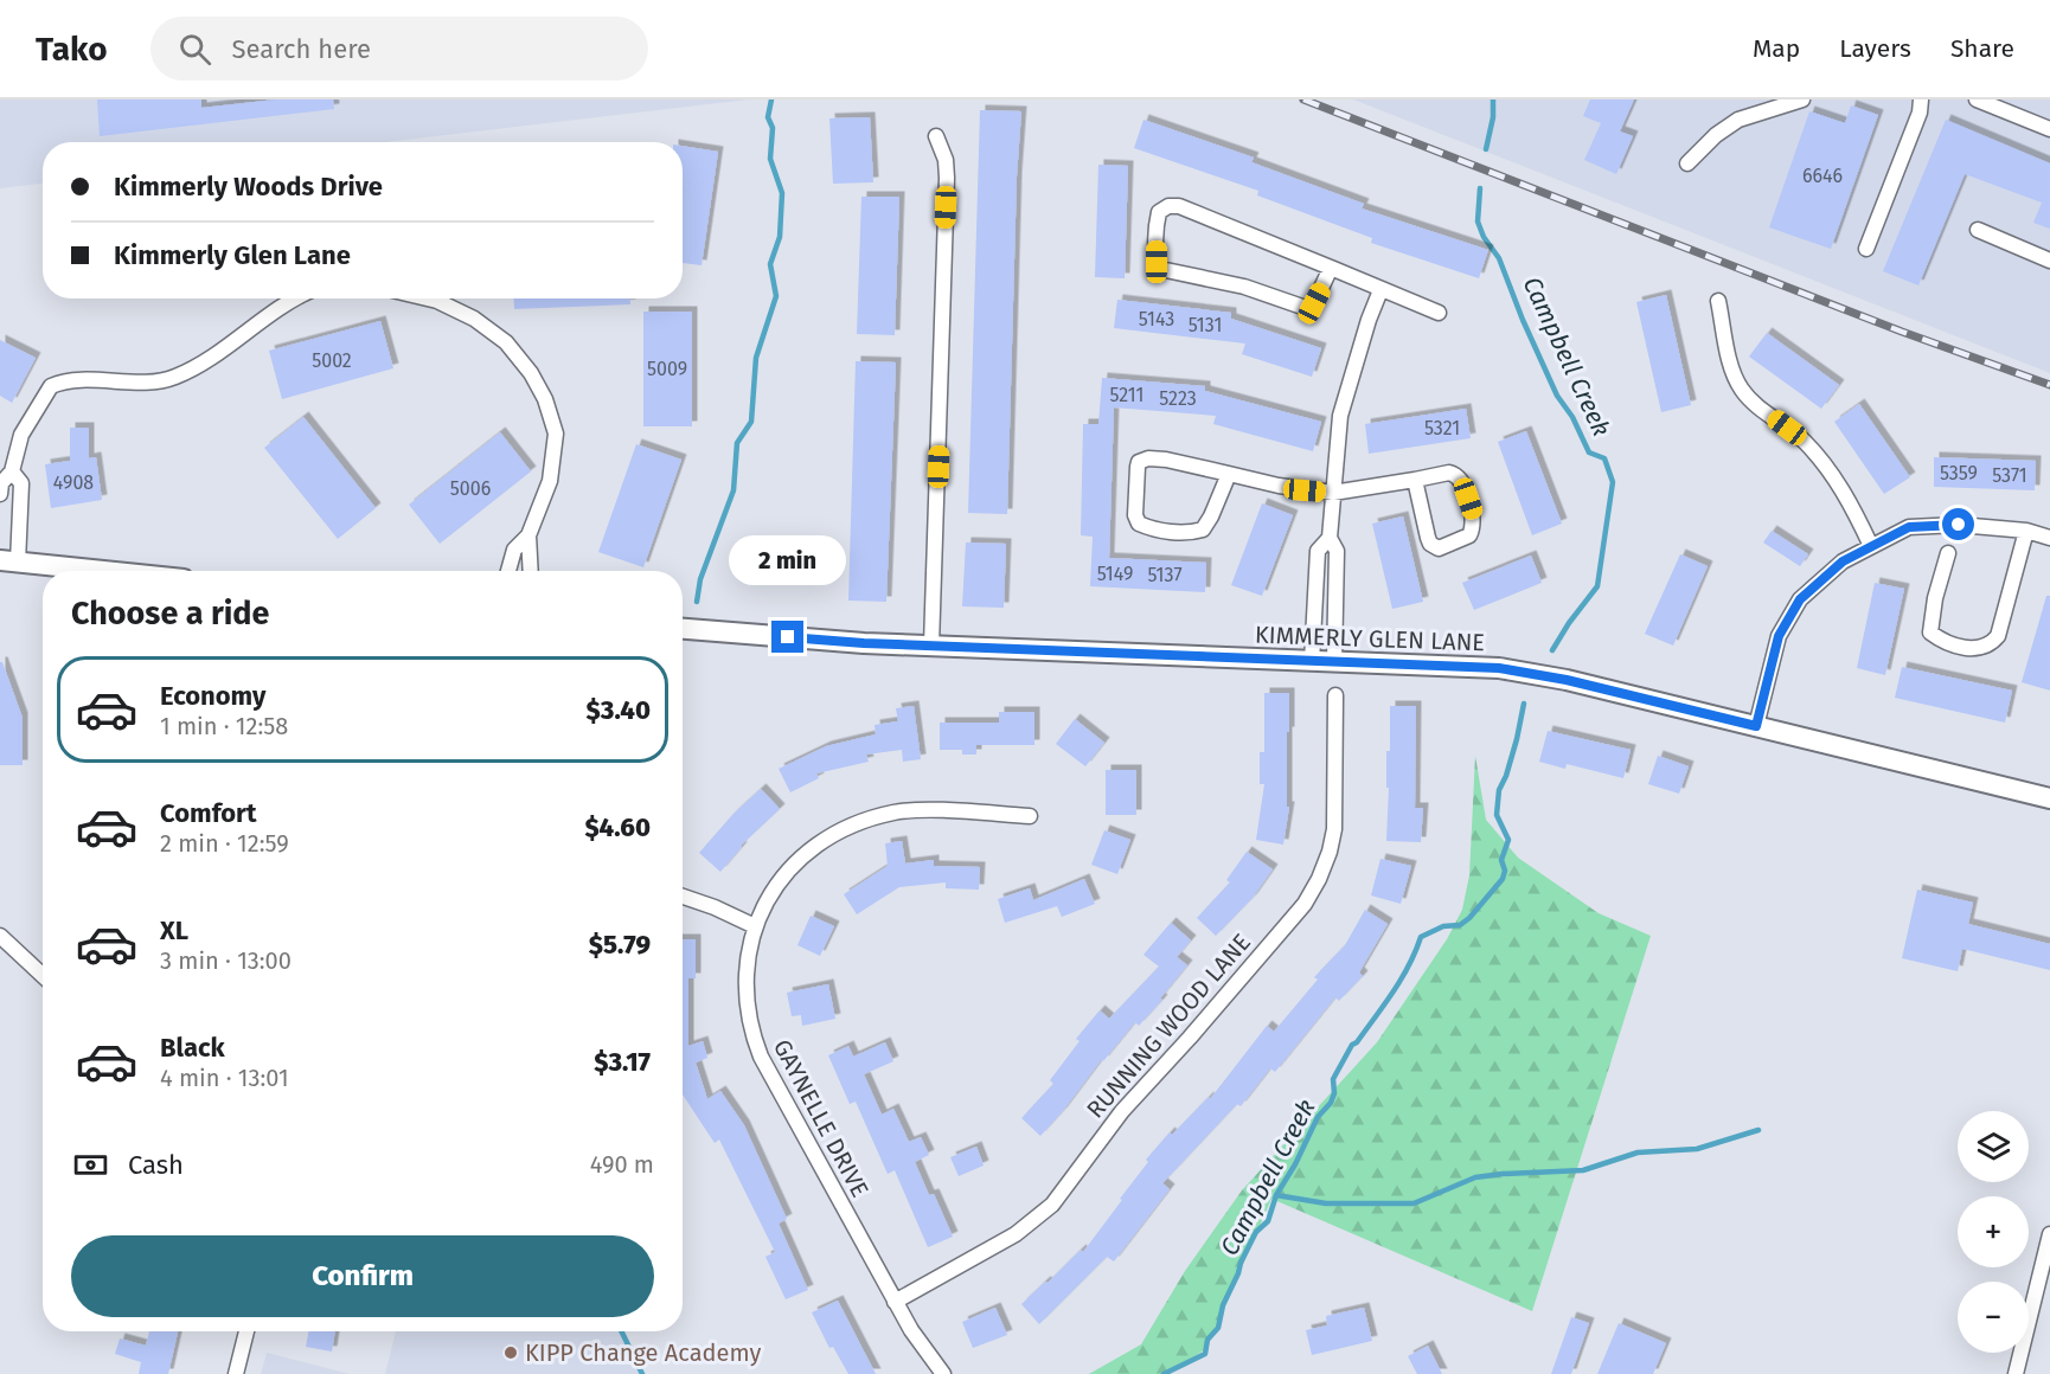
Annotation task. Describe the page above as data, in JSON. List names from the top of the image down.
{
  "streets": {
    "street": ["KIMMERLY GLEN LANE", "RUNNING WOOD LANE", "GAYNELLE DRIVE"]
  },
  "crossings": [
    ["RUNNING WOOD LANE", "GAYNELLE DRIVE"]
  ],
  "water": ["Campbell Creek"],
  "places": ["KIPP Change Academy"],
  "house_numbers": [
    "6646",
    "5143",
    "5131",
    "5002",
    "5009",
    "5211",
    "5223",
    "5321",
    "5359",
    "5371",
    "4908",
    "5006",
    "5149",
    "5137"
  ],
  "page": {
    "header": "Tako",
    "search": "Search here",
    "nav": ["Map", "Layers", "Share"],
    "banner": ["Kimmerly Woods Drive", "Kimmerly Glen Lane"],
    "bubble": "2 min",
    "heading": "Choose a ride",
    "list": [
      {
        "name": "Economy",
        "note": "1 min · 12:58",
        "value": "$3.40"
      },
      {
        "name": "Comfort",
        "note": "2 min · 12:59",
        "value": "$4.60"
      },
      {
        "name": "XL",
        "note": "3 min · 13:00",
        "value": "$5.79"
      },
      {
        "name": "Black",
        "note": "4 min · 13:01",
        "value": "$3.17"
      }
    ],
    "map_buttons": ["+", "−"],
    "pay": ["Cash", "490 m"],
    "buttons": "Confirm"
  }
}
